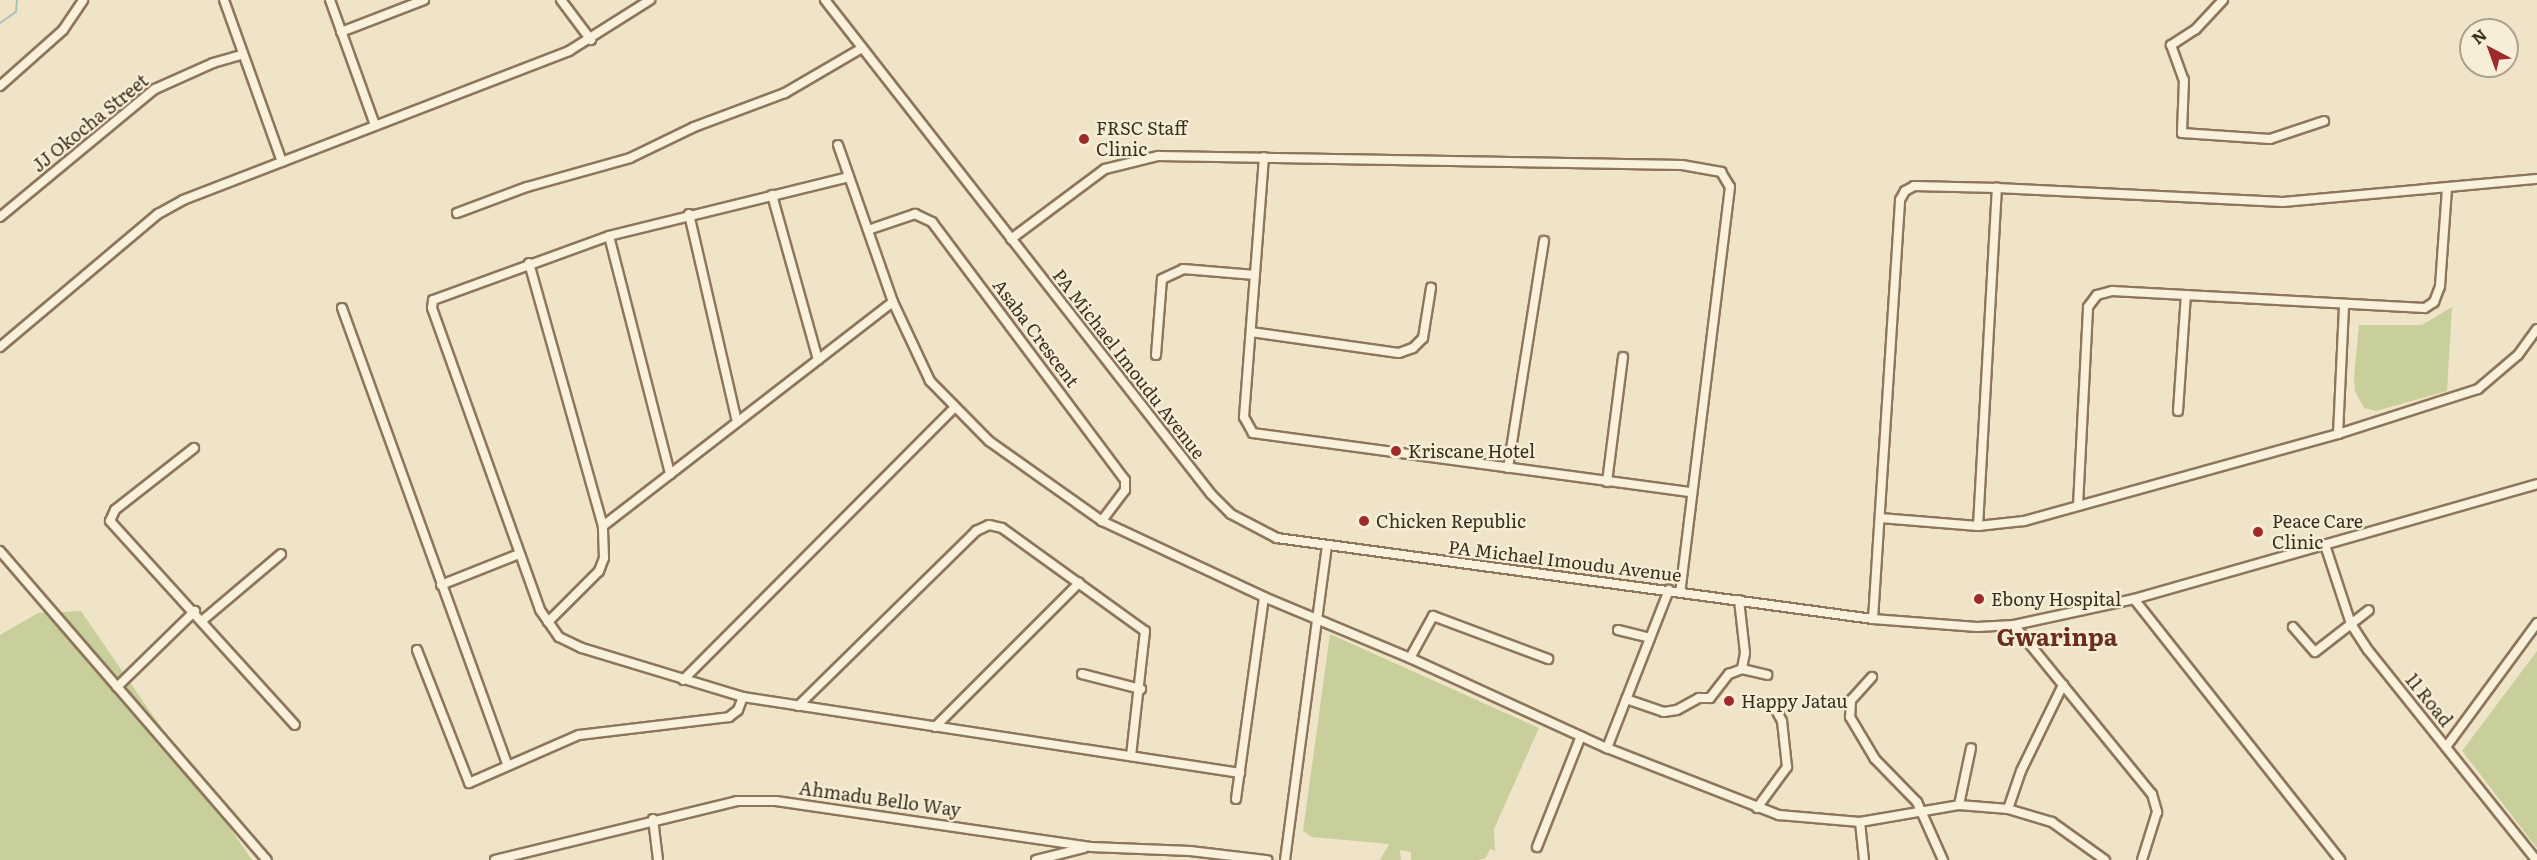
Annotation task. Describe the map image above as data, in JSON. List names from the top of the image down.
{
  "streets": {
    "street": [
      "JJ Okocha Street",
      "Asaba Crescent",
      "PA Michael Imoudu Avenue",
      "11 Road",
      "Ahmadu Bello Way"
    ]
  },
  "crossings": [
    ["PA Michael Imoudu Avenue", "11 Road"]
  ],
  "districts": ["Gwarinpa"],
  "places": [
    "FRSC Staff Clinic",
    "Kriscane Hotel",
    "Chicken Republic",
    "Peace Care Clinic",
    "Ebony Hospital",
    "Happy Jatau"
  ],
  "north": "top left"
}
